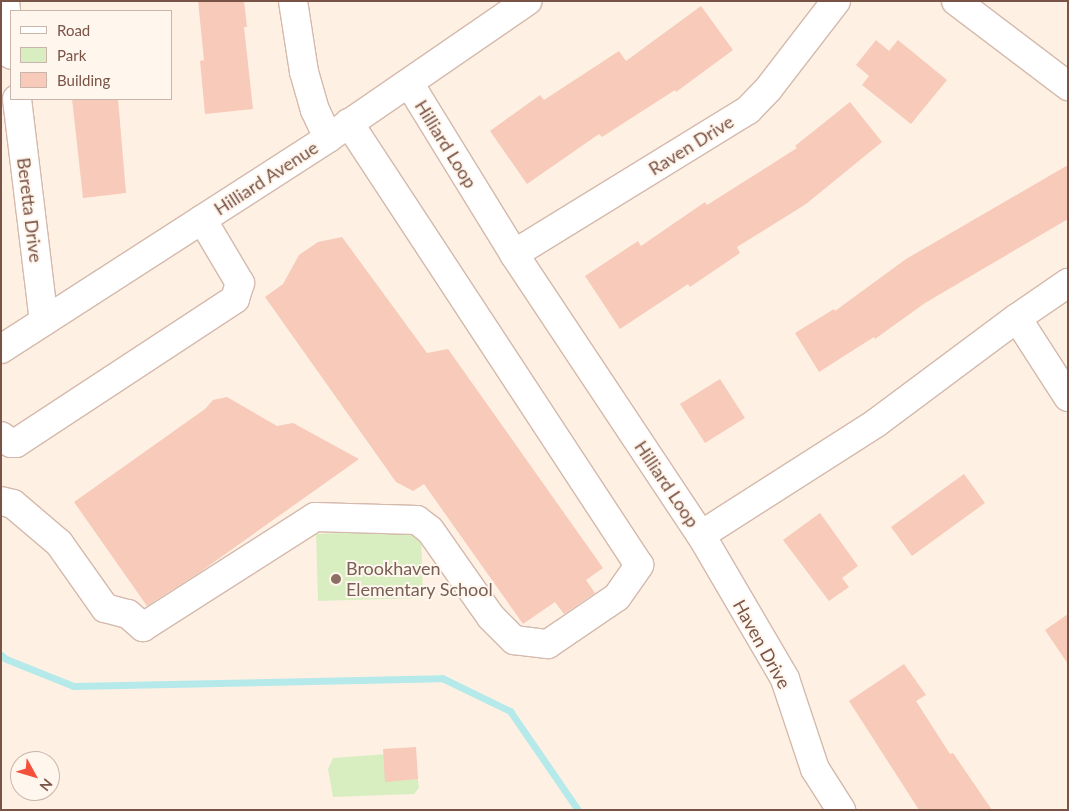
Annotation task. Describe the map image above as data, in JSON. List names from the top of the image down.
{
  "streets": {
    "street": [
      "Hilliard Loop",
      "Raven Drive",
      "Hilliard Avenue",
      "Beretta Drive",
      "Haven Drive"
    ]
  },
  "crossings": [
    ["Hilliard Loop", "Raven Drive"],
    ["Hilliard Loop", "Hilliard Avenue"],
    ["Hilliard Loop", "Haven Drive"],
    ["Hilliard Avenue", "Beretta Drive"]
  ],
  "places": ["Brookhaven Elementary School"],
  "legend": ["Road", "Park", "Building"],
  "north": "bottom right"
}
